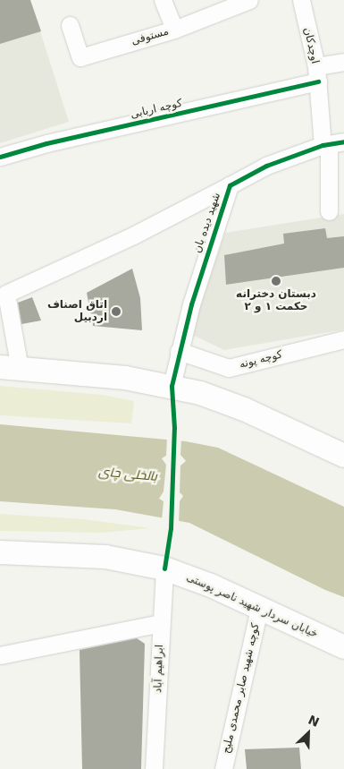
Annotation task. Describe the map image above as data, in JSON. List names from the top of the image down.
{
  "streets": {
    "main road": ["خیابان سردار شهید ناصر پوستی"],
    "street": [
      "مستوفی",
      "اوچدکان",
      "کوچه اربابی",
      "شهید دیده بان",
      "کوچه پونه",
      "ابراهیم آباد",
      "کوچه شهید صابر محمدی ملیح"
    ]
  },
  "crossings": [
    ["اوچدکان", "کوچه اربابی"],
    ["اوچدکان", "شهید دیده بان"],
    ["شهید دیده بان", "کوچه پونه"],
    ["خیابان سردار شهید ناصر پوستی", "ابراهیم آباد"],
    ["خیابان سردار شهید ناصر پوستی", "کوچه شهید صابر محمدی ملیح"]
  ],
  "water": ["بالخلی چای"],
  "places": ["دبستان دخترانه حکمت ۱ و ۲", "اتاق اصناف اردبیل"],
  "north": "top right"
}
